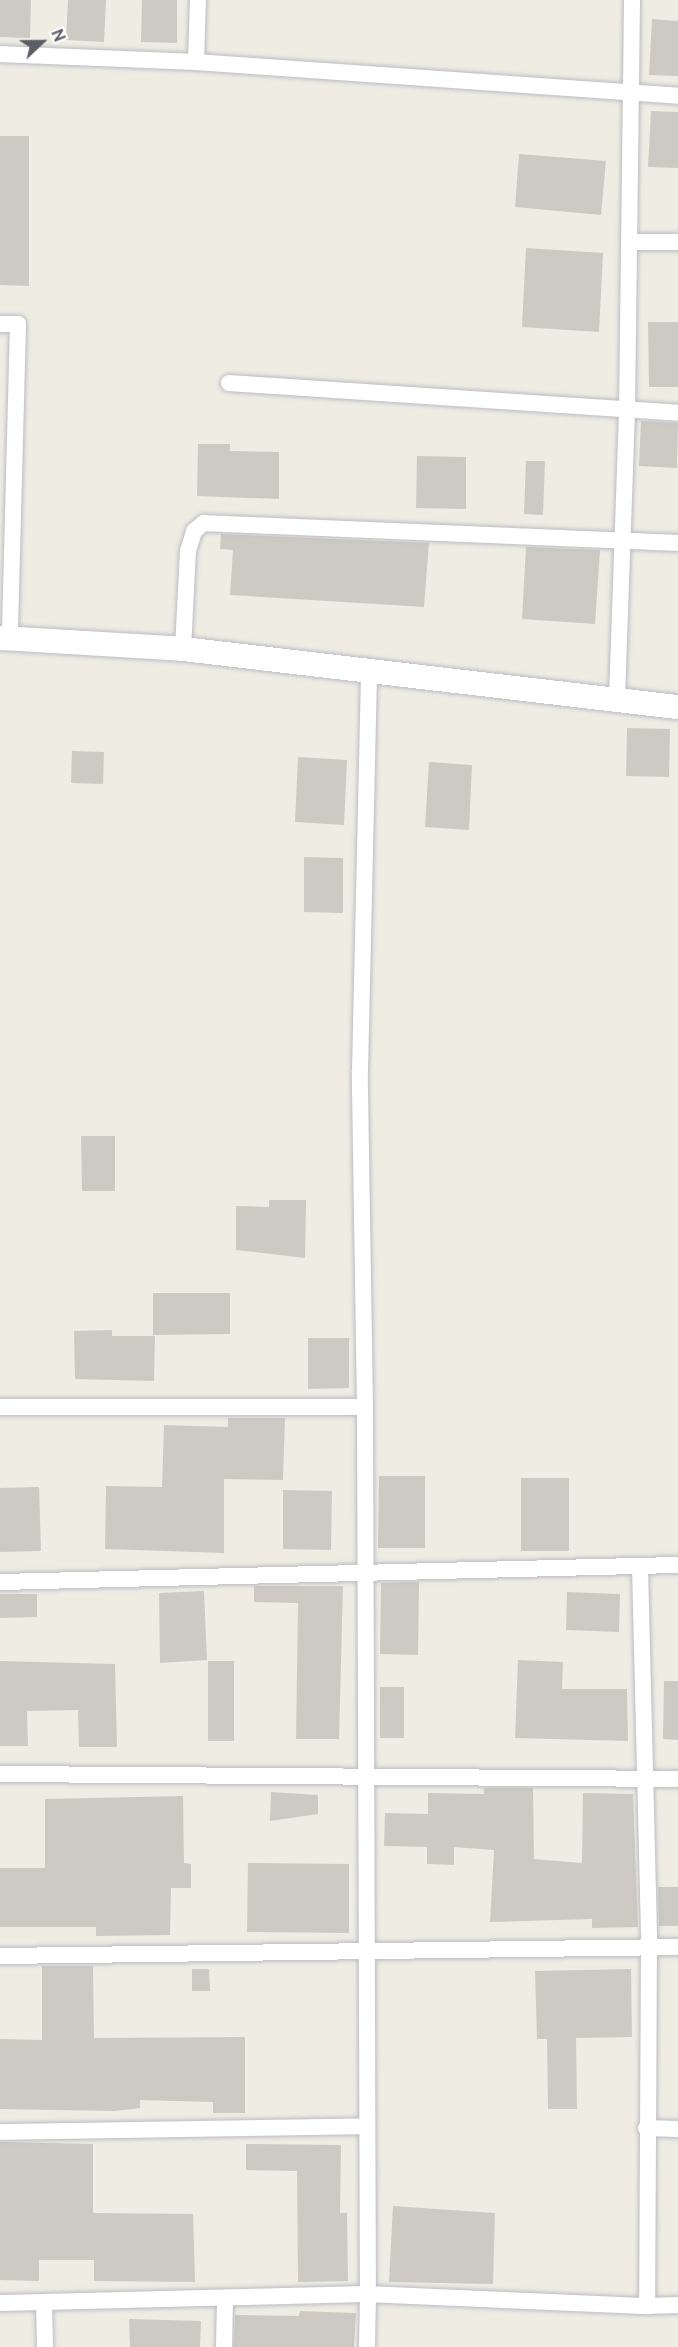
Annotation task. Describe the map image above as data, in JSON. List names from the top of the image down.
{
  "north": "right"
}
